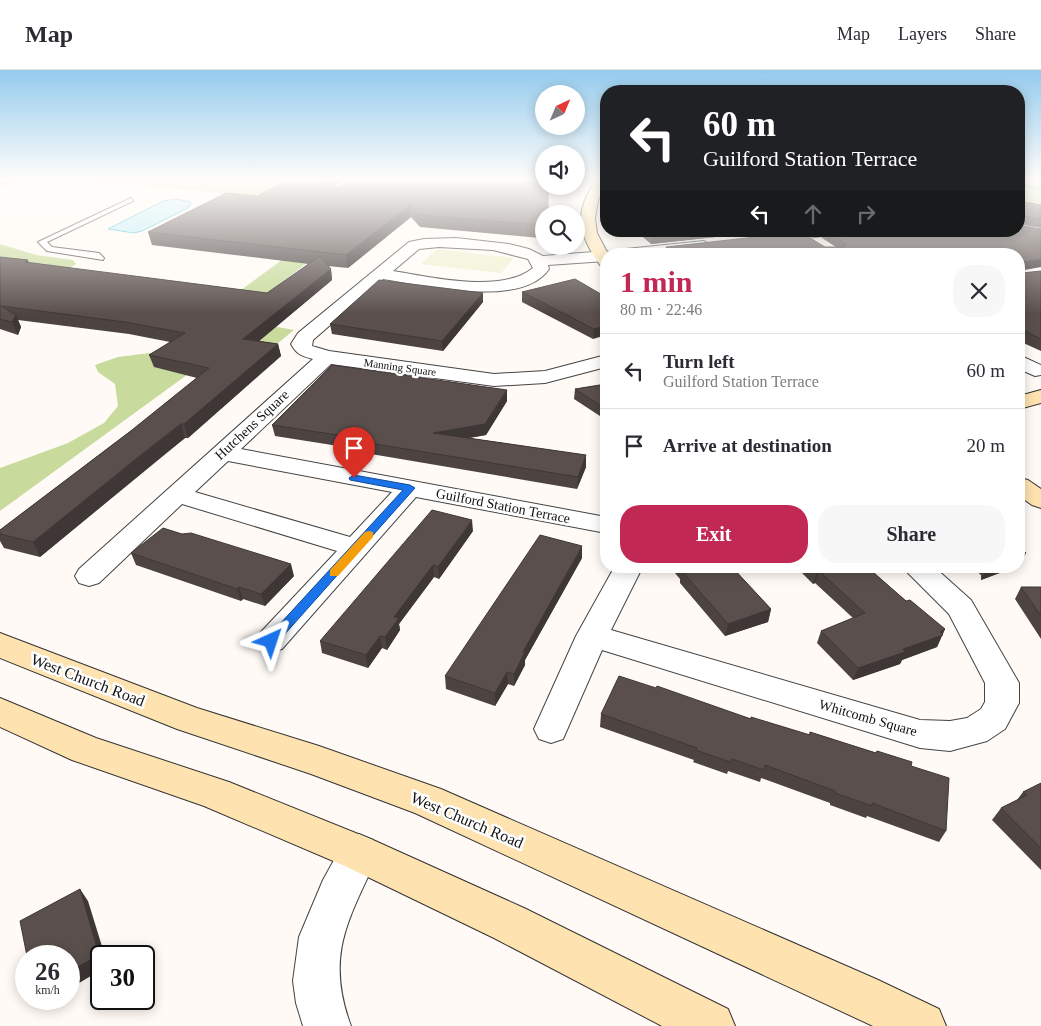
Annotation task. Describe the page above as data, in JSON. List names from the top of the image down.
{
  "streets": {
    "main road": ["West Church Road"],
    "street": [
      "Manning Square",
      "Hutchens Square",
      "Guilford Station Terrace",
      "Whitcomb Square"
    ]
  },
  "crossings": [
    ["Manning Square", "Hutchens Square"],
    ["Hutchens Square", "Guilford Station Terrace"]
  ],
  "north": "top right",
  "page": {
    "header": "Map",
    "nav": ["Map", "Layers", "Share"],
    "turn": ["60 m", "Guilford Station Terrace"],
    "heading": ["1 min", "80 m · 22:46"],
    "list": [
      {
        "name": "Turn left",
        "note": "Guilford Station Terrace",
        "value": "60 m"
      },
      {
        "name": "Arrive at destination",
        "value": "20 m"
      }
    ],
    "buttons": ["Exit", "Share"],
    "speed": "26 km/h",
    "limit": "30"
  }
}
